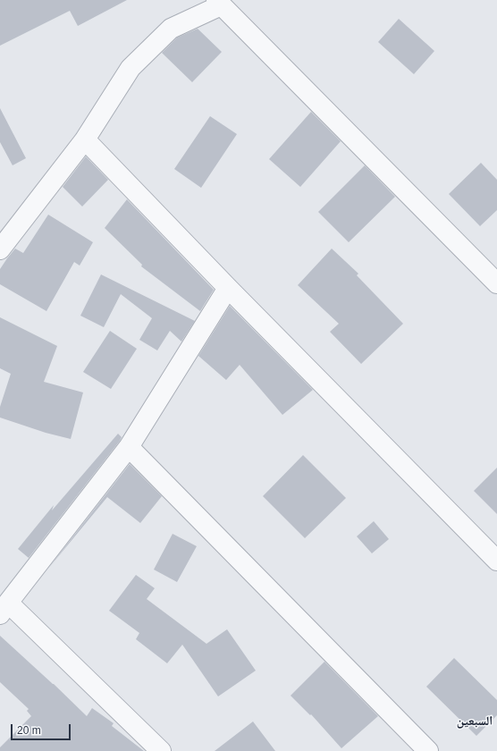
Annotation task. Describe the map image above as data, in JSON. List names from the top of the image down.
{
  "districts": ["السبعين"],
  "scale_bar": "20 m"
}
